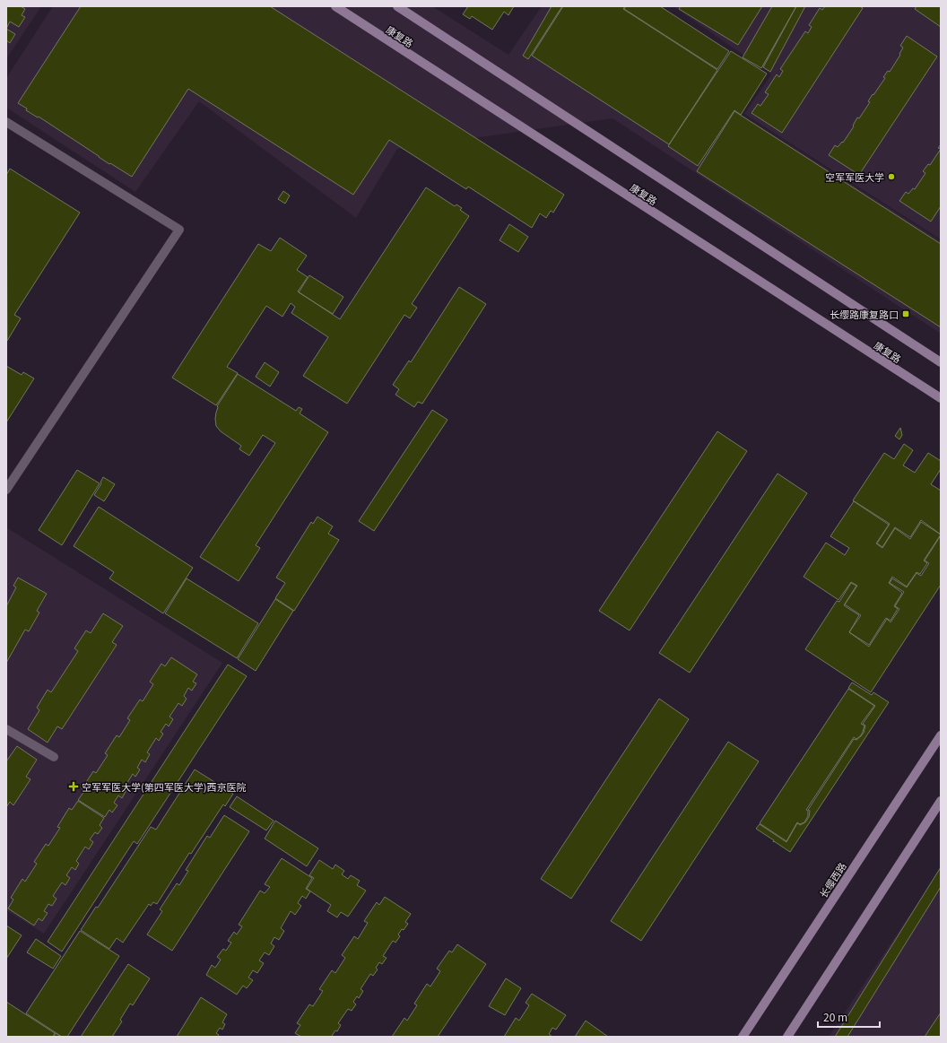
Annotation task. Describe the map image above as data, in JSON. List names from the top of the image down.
{
  "streets": {
    "main road": ["康复路", "长缨西路"]
  },
  "places": {
    "other": ["空军军医大学"],
    "transit": ["长缨路康复路口"],
    "health": ["空军军医大学(第四军医大学)西京医院"]
  },
  "scale_bar": "20 m"
}
